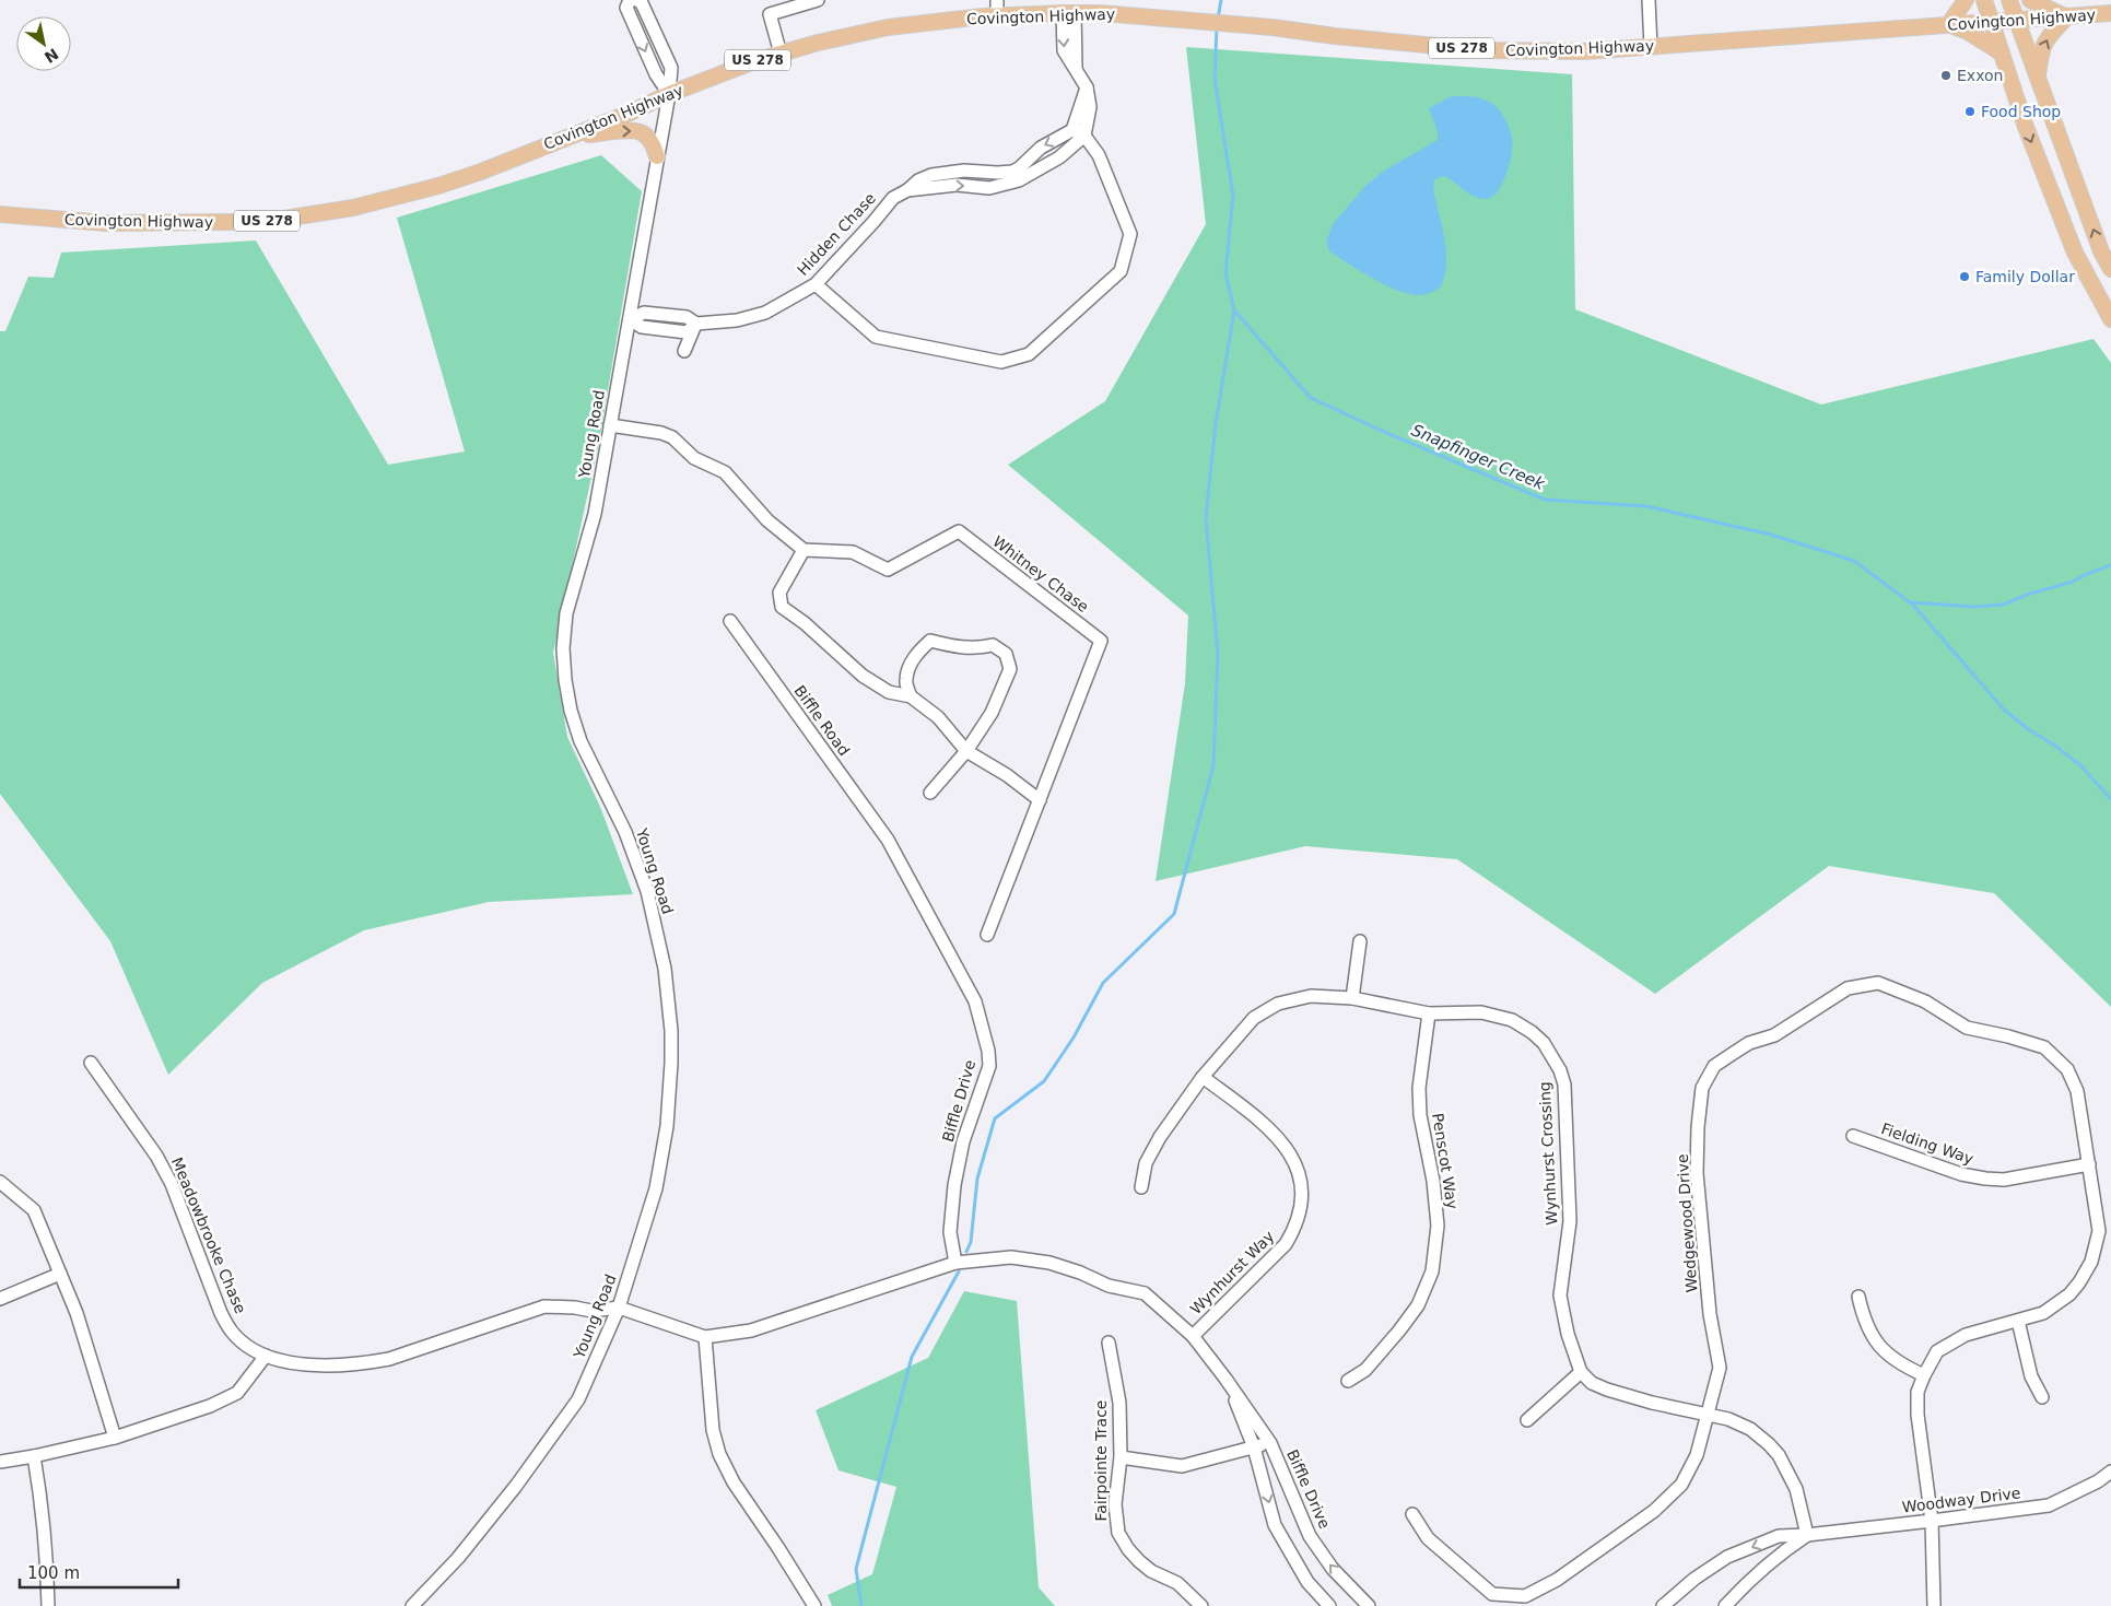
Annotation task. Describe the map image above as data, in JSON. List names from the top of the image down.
{
  "streets": {
    "main road": ["Covington Highway", "US 278"],
    "street": [
      "Hidden Chase",
      "Young Road",
      "Whitney Chase",
      "Biffle Road",
      "Biffle Drive",
      "Fielding Way",
      "Wynhurst Crossing",
      "Penscot Way",
      "Wedgewood Drive",
      "Meadowbrooke Chase",
      "Wynhurst Way",
      "Fairpointe Trace",
      "Woodway Drive"
    ]
  },
  "crossings": [
    ["Covington Highway", "Young Road"],
    ["Hidden Chase", "Young Road"],
    ["Young Road", "Biffle Drive"],
    ["Young Road", "Meadowbrooke Chase"],
    ["Biffle Road", "Biffle Drive"],
    ["Biffle Drive", "Meadowbrooke Chase"],
    ["Biffle Drive", "Wynhurst Way"],
    ["Fielding Way", "Wedgewood Drive"],
    ["Wynhurst Crossing", "Penscot Way"],
    ["Wynhurst Crossing", "Wynhurst Way"],
    ["Wedgewood Drive", "Woodway Drive"]
  ],
  "water": ["Snapfinger Creek"],
  "places": ["Exxon", "Food Shop", "Family Dollar"],
  "scale_bar": "100 m",
  "north": "bottom right"
}
